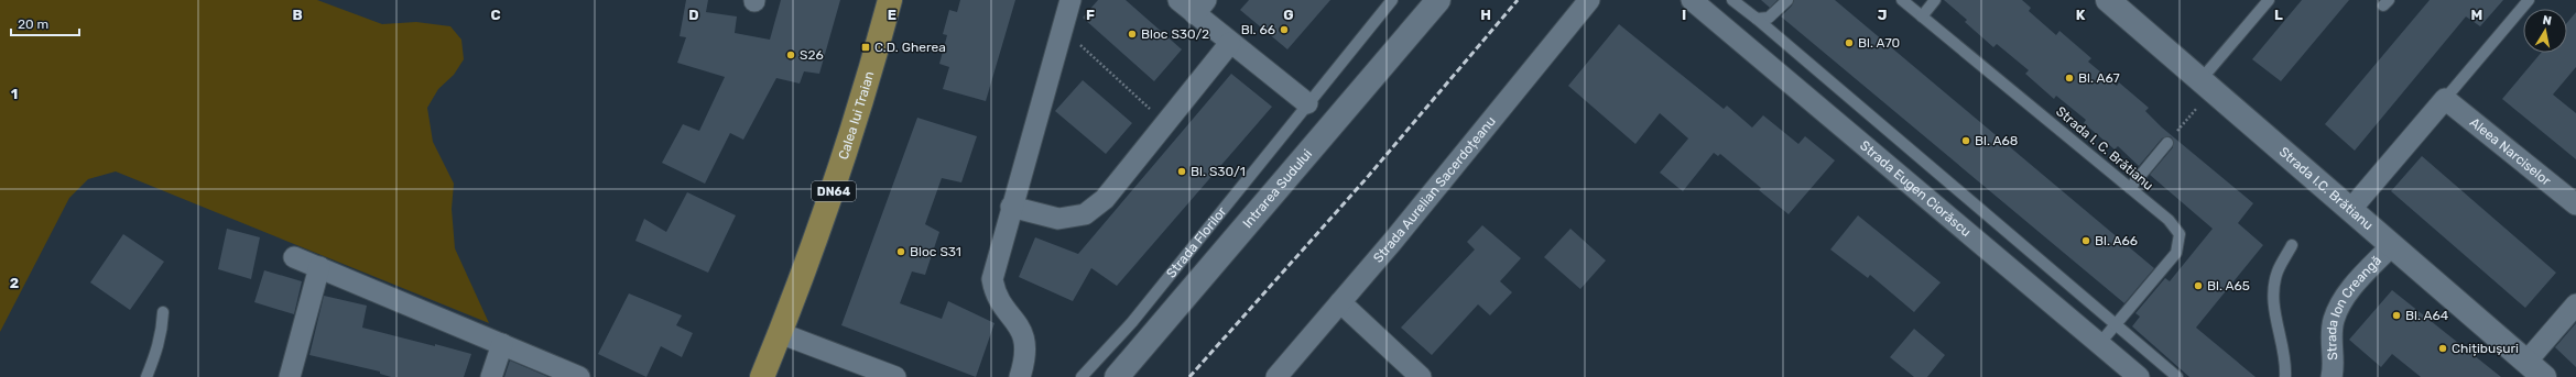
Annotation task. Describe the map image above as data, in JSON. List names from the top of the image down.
{
  "streets": {
    "main road": ["Calea lui Traian", "DN64"],
    "street": [
      "Aleea Narciselor",
      "Intrarea Sudului",
      "Strada Eugen Ciorăscu",
      "Strada I.C. Brătianu",
      "Strada Aurelian Sacerdoțeanu",
      "Strada Ion Creangă"
    ],
    "lane": ["Strada I. C. Brătianu", "Strada Florilor"]
  },
  "crossings": [
    ["Strada I. C. Brătianu", "Strada Eugen Ciorăscu"],
    ["Strada I.C. Brătianu", "Strada Ion Creangă"]
  ],
  "places": {
    "other": [
      "Bl. 66",
      "Bloc S30/2",
      "Bl. A70",
      "S26",
      "Bl. A67",
      "Bl. A68",
      "Bl. S30/1",
      "Bl. A66",
      "Bloc S31",
      "Bl. A65",
      "Bl. A64",
      "Chițibușuri"
    ],
    "transit": ["C.D. Gherea"]
  },
  "scale_bar": "20 m",
  "north": "top",
  "grid": {
    "columns": [
      "B",
      "C",
      "D",
      "E",
      "F",
      "G",
      "H",
      "I",
      "J",
      "K",
      "L",
      "M"
    ],
    "rows": ["1", "2"]
  }
}
